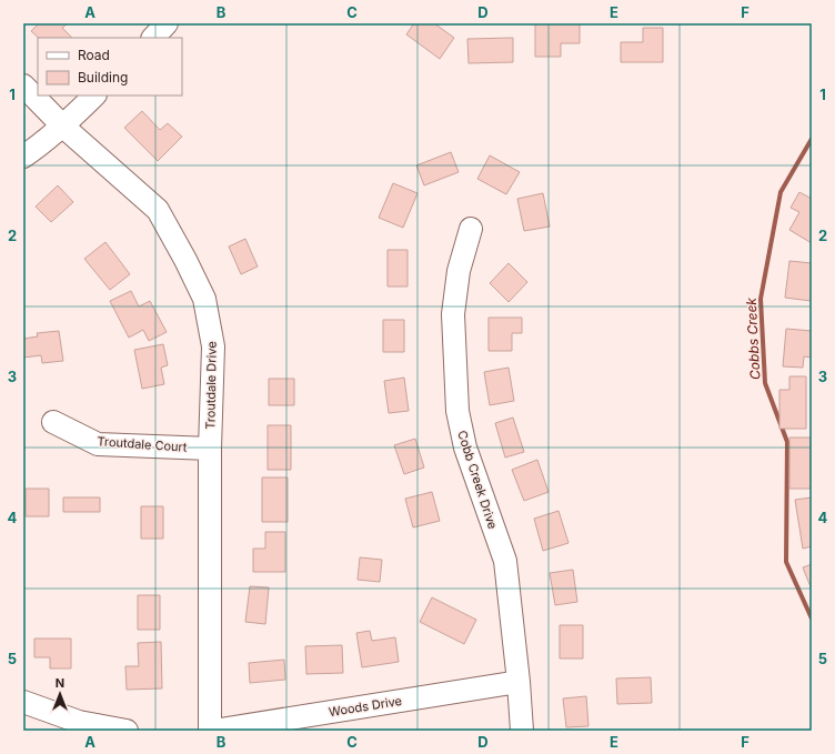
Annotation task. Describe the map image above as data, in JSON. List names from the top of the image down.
{
  "streets": {
    "street": [
      "Troutdale Drive",
      "Troutdale Court",
      "Cobb Creek Drive",
      "Woods Drive"
    ]
  },
  "crossings": [
    ["Troutdale Drive", "Troutdale Court"],
    ["Troutdale Drive", "Woods Drive"],
    ["Cobb Creek Drive", "Woods Drive"]
  ],
  "water": ["Cobbs Creek"],
  "legend": ["Road", "Building"],
  "north": "top",
  "grid": {
    "columns": [
      "A",
      "B",
      "C",
      "D",
      "E",
      "F"
    ],
    "rows": [
      "1",
      "2",
      "3",
      "4",
      "5"
    ]
  }
}
